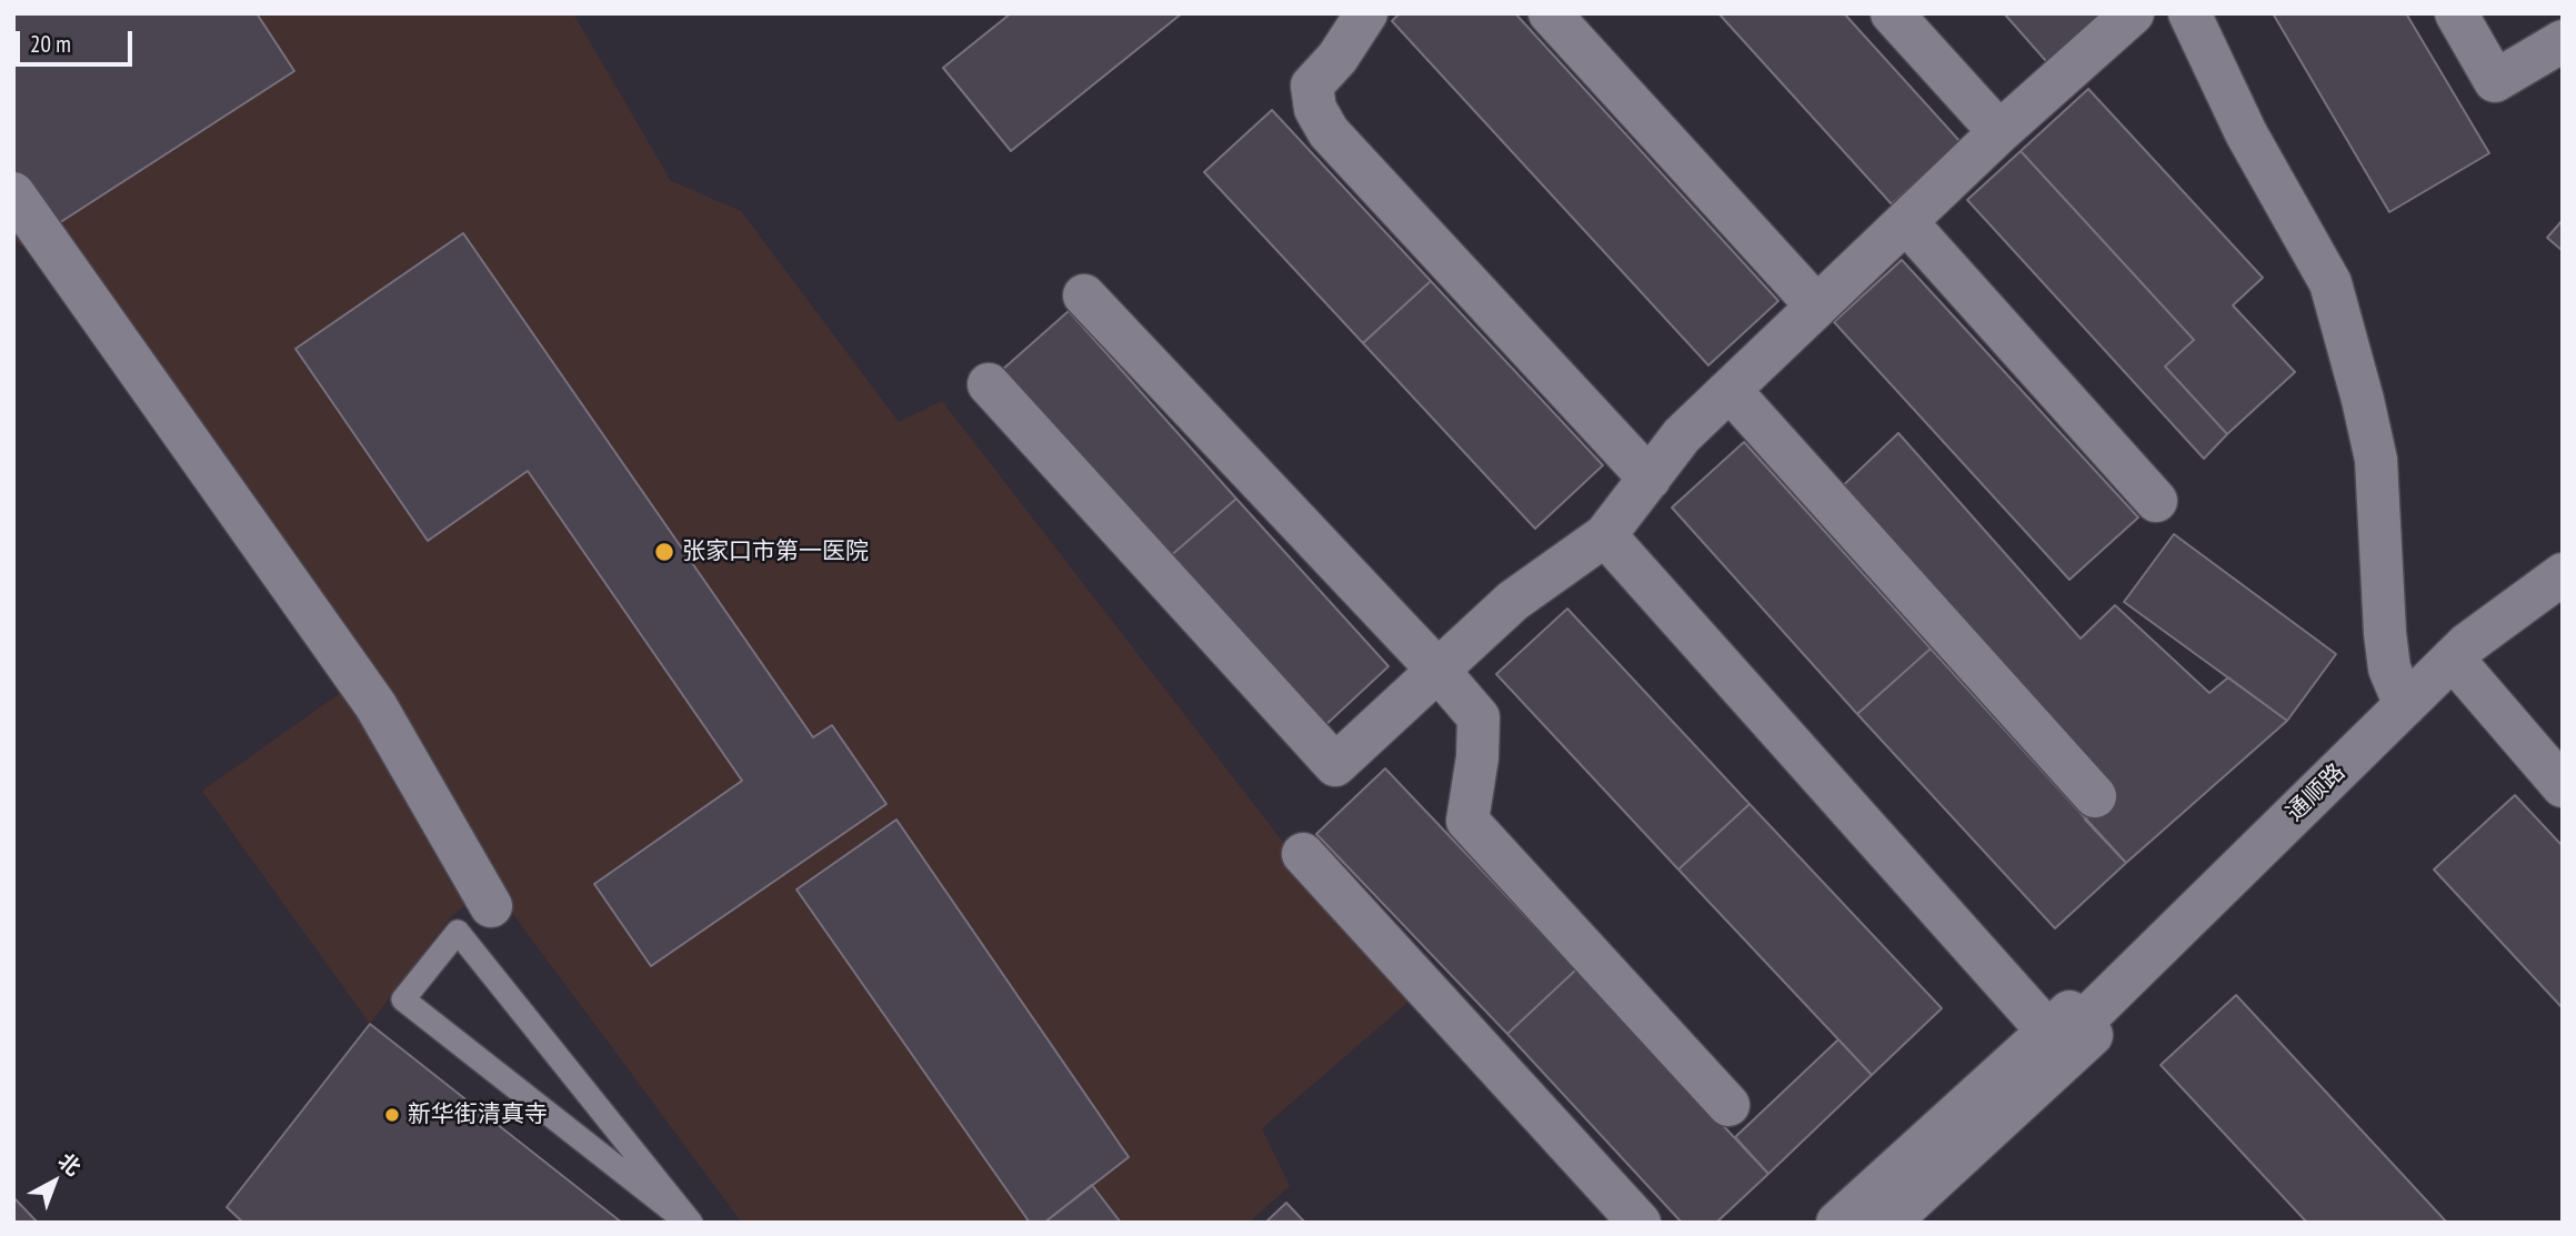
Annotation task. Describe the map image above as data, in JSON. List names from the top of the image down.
{
  "streets": {
    "street": ["通顺路"]
  },
  "places": ["张家口市第一医院", "新华街清真寺"],
  "scale_bar": "20 m",
  "north": "top right"
}
